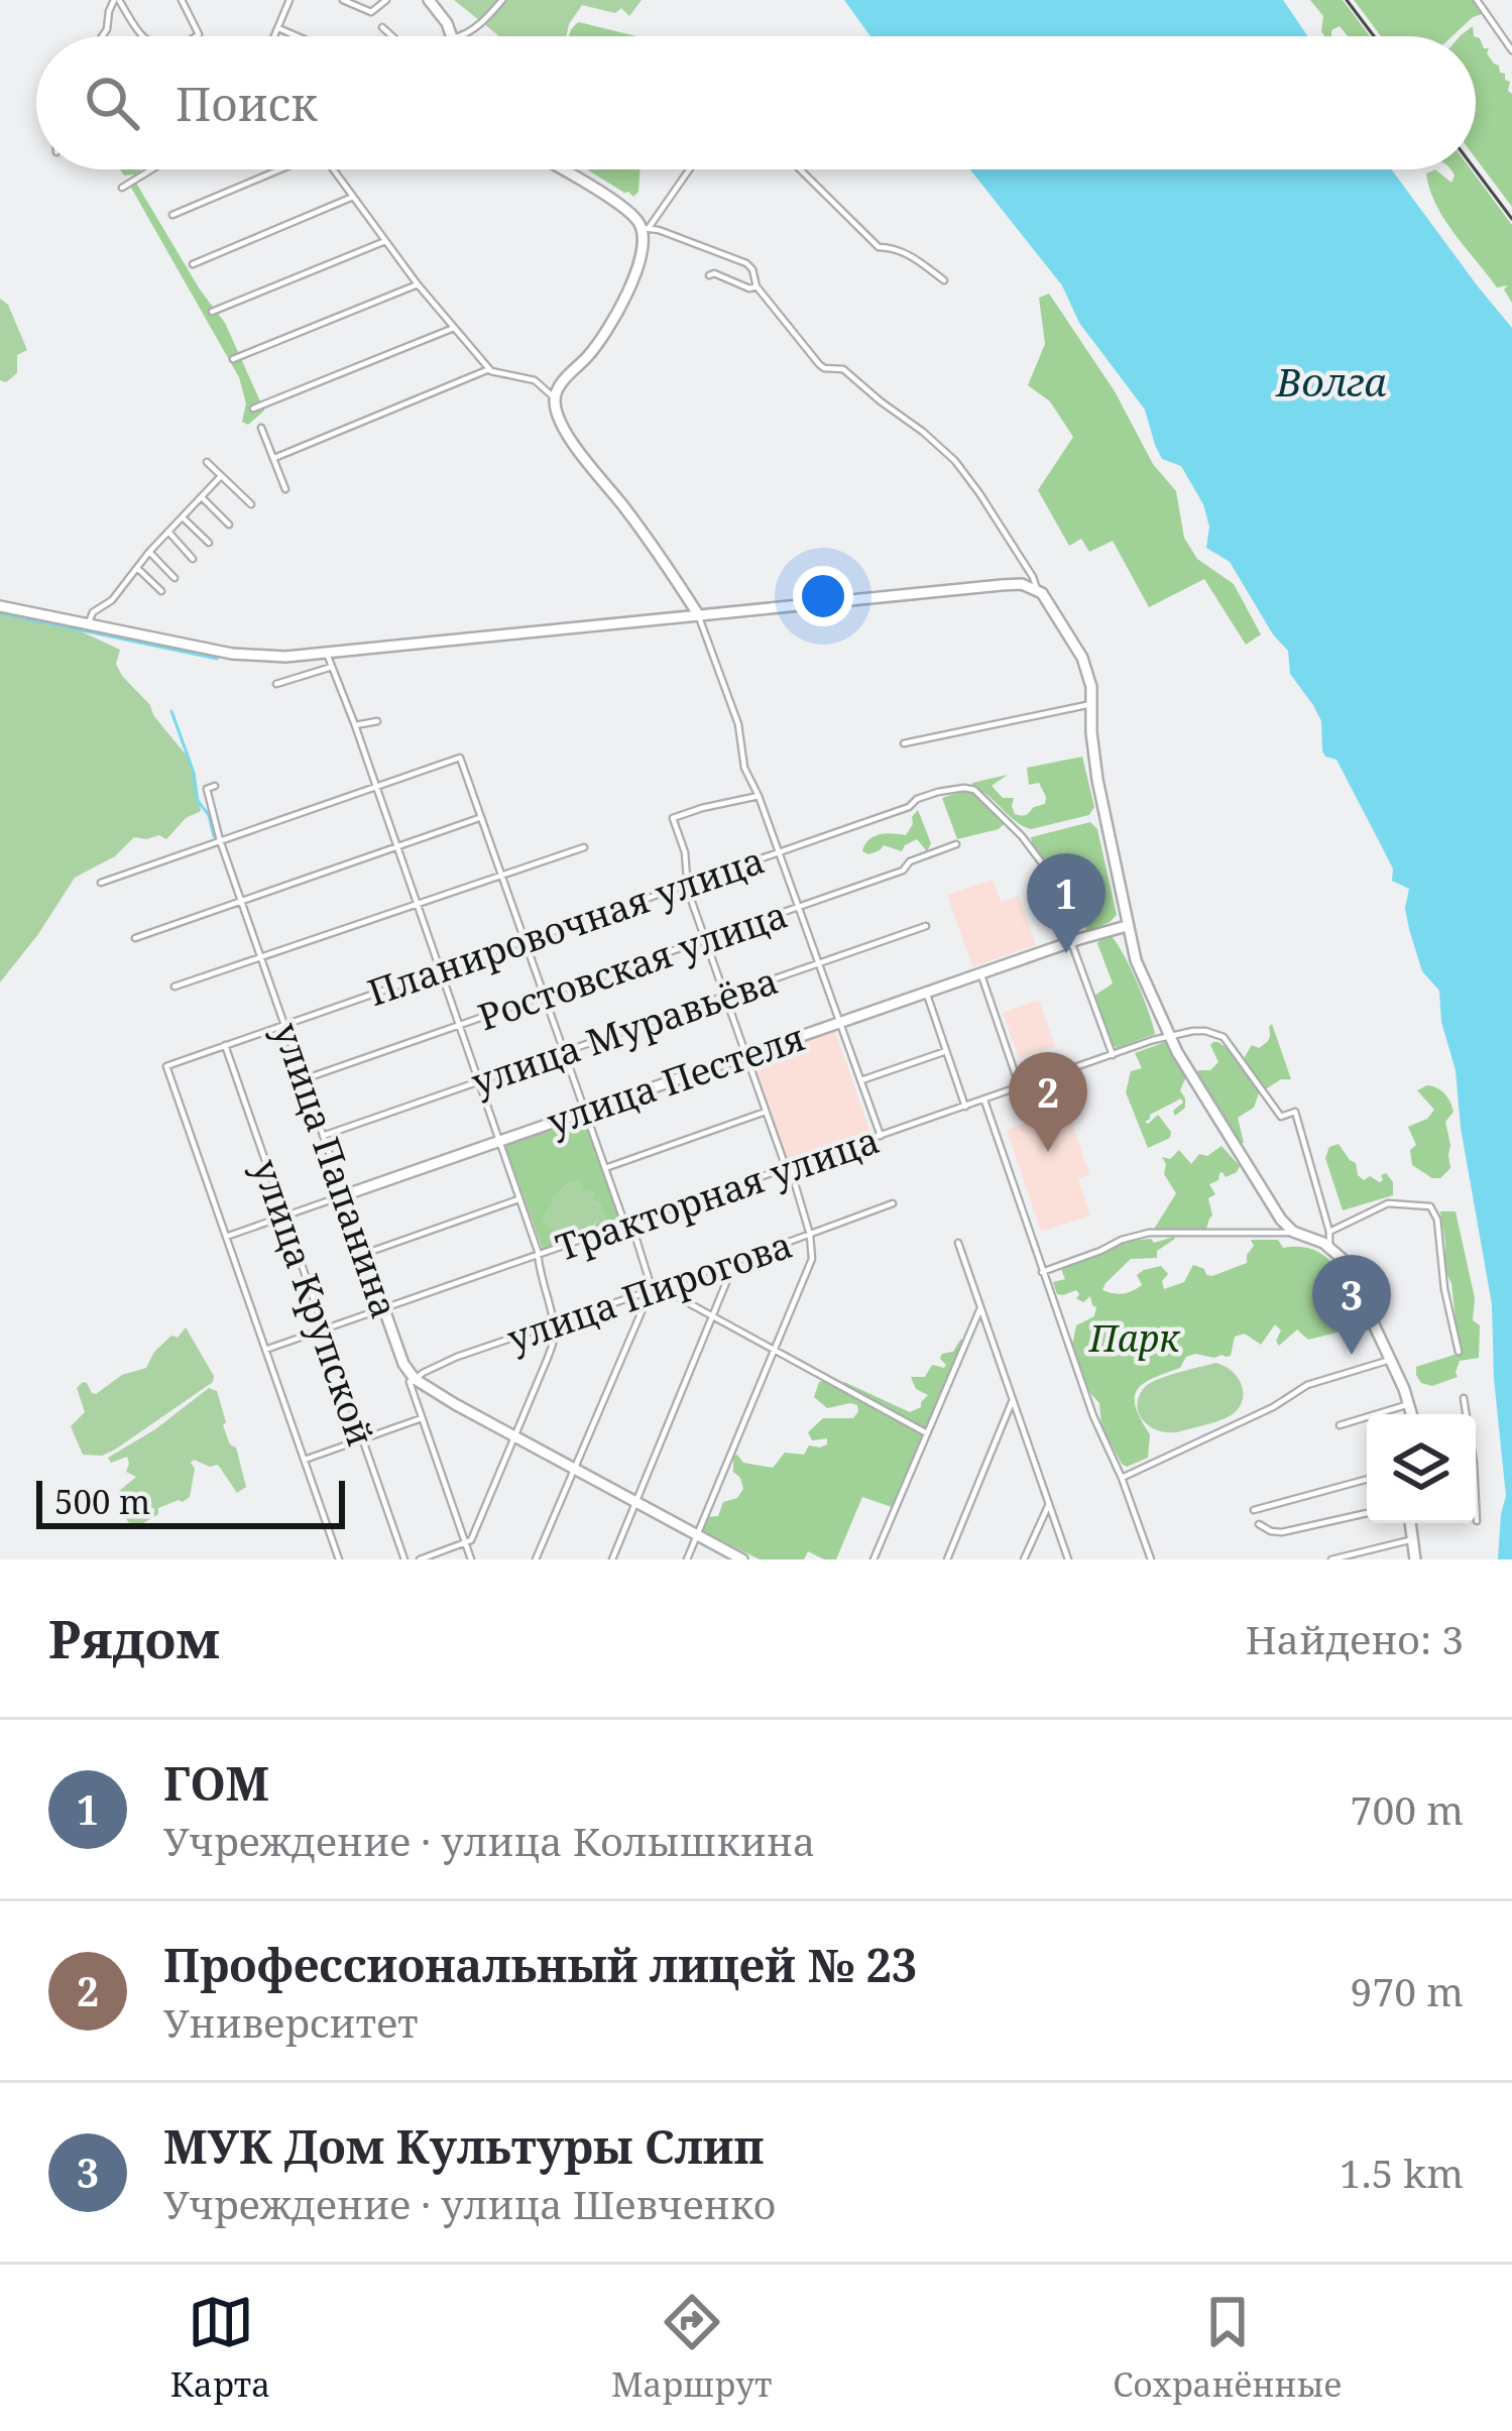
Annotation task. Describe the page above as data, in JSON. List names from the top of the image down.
{
  "streets": {
    "street": [
      "Планировочная улица",
      "Ростовская улица",
      "улица Муравьёва",
      "улица Пестеля",
      "улица Папанина",
      "Тракторная улица",
      "улица Пирогова",
      "улица Крупской"
    ]
  },
  "crossings": [
    ["Планировочная улица", "улица Пестеля"],
    ["Планировочная улица", "улица Папанина"],
    ["Планировочная улица", "улица Крупской"],
    ["Ростовская улица", "улица Папанина"],
    ["улица Муравьёва", "улица Папанина"],
    ["улица Пестеля", "улица Папанина"],
    ["улица Пестеля", "улица Крупской"],
    ["улица Папанина", "Тракторная улица"],
    ["улица Папанина", "улица Пирогова"],
    ["Тракторная улица", "улица Крупской"]
  ],
  "water": ["Волга"],
  "parks": ["Парк"],
  "scale_bar": "500 m",
  "page": {
    "search": "Поиск",
    "pins": ["1", "2", "3"],
    "scale": "500 m",
    "heading": ["Рядом", "Найдено: 3"],
    "list": [
      {
        "mark": "1",
        "name": "ГОМ",
        "note": "Учреждение · улица Колышкина",
        "value": "700 m"
      },
      {
        "mark": "2",
        "name": "Профессиональный лицей № 23",
        "note": "Университет",
        "value": "970 m"
      },
      {
        "mark": "3",
        "name": "МУК Дом Культуры Слип",
        "note": "Учреждение · улица Шевченко",
        "value": "1.5 km"
      }
    ],
    "nav": ["Карта", "Маршрут", "Сохранённые"]
  }
}
